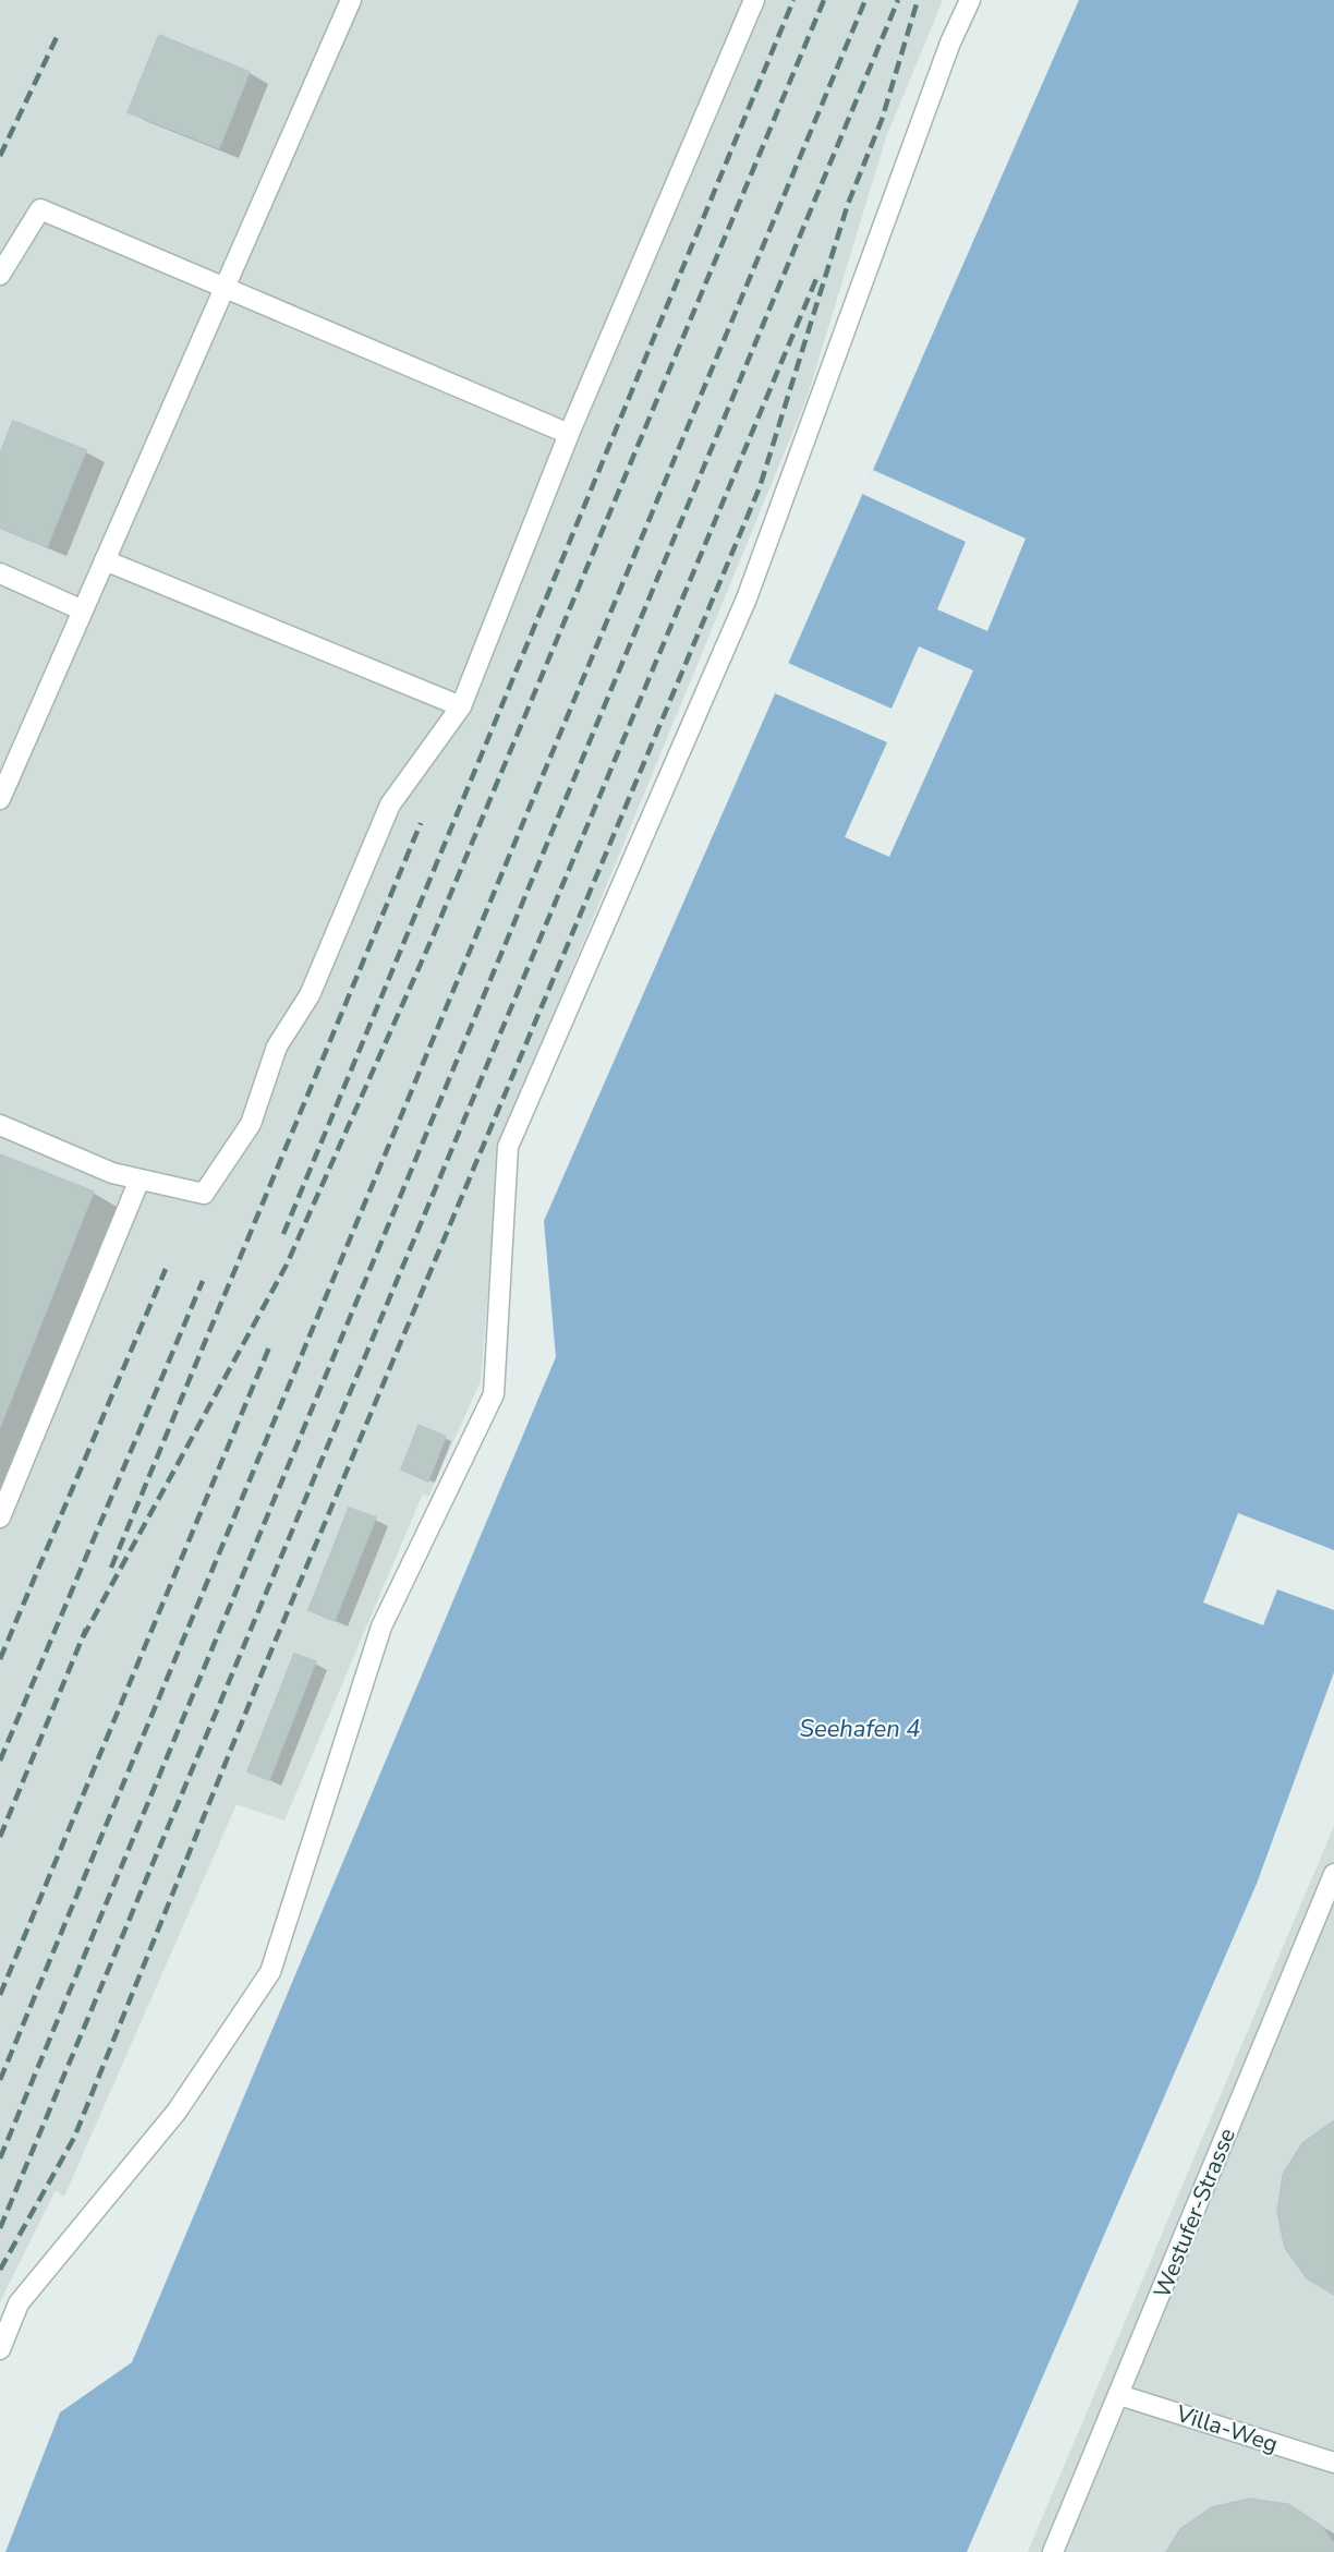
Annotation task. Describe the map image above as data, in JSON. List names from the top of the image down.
{
  "streets": {
    "lane": ["Westufer-Strasse", "Villa-Weg"]
  },
  "crossings": [
    ["Westufer-Strasse", "Villa-Weg"]
  ],
  "water": ["Seehafen 4"]
}
